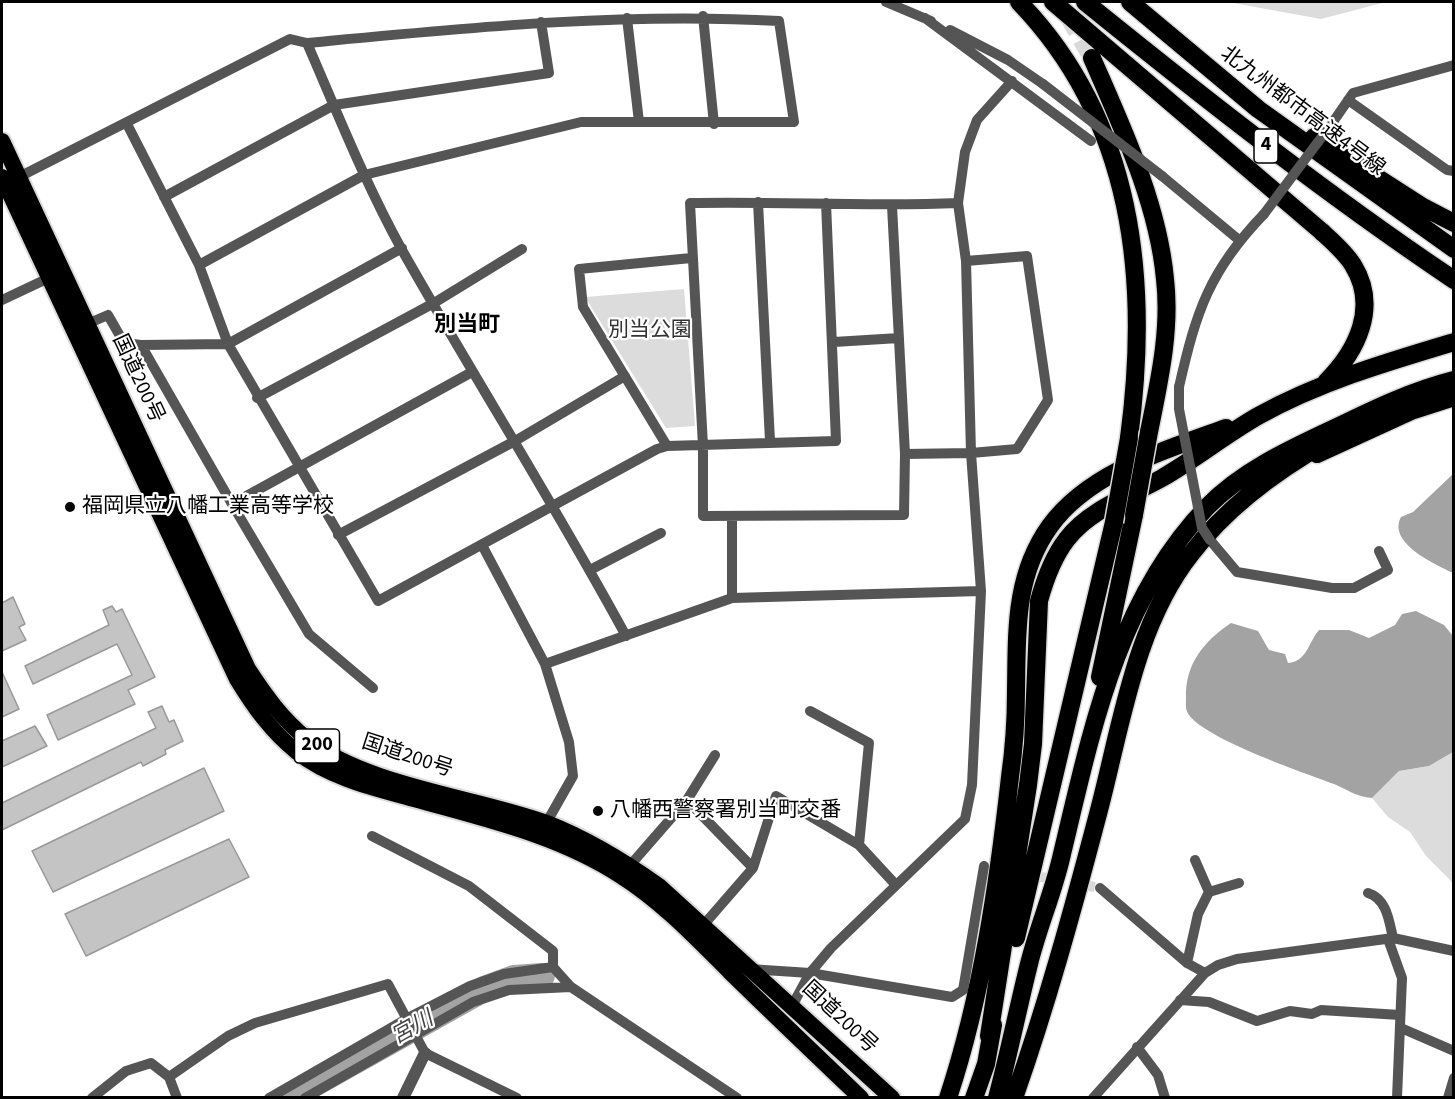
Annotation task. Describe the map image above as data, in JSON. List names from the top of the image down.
{
  "streets": {
    "highway": [
      "北九州都市高速4号線",
      "4",
      "国道200号",
      "200"
    ]
  },
  "districts": ["別当町"],
  "water": ["宮川"],
  "parks": ["別当公園"],
  "places": ["福岡県立八幡工業高等学校", "八幡西警察署別当町交番"]
}
